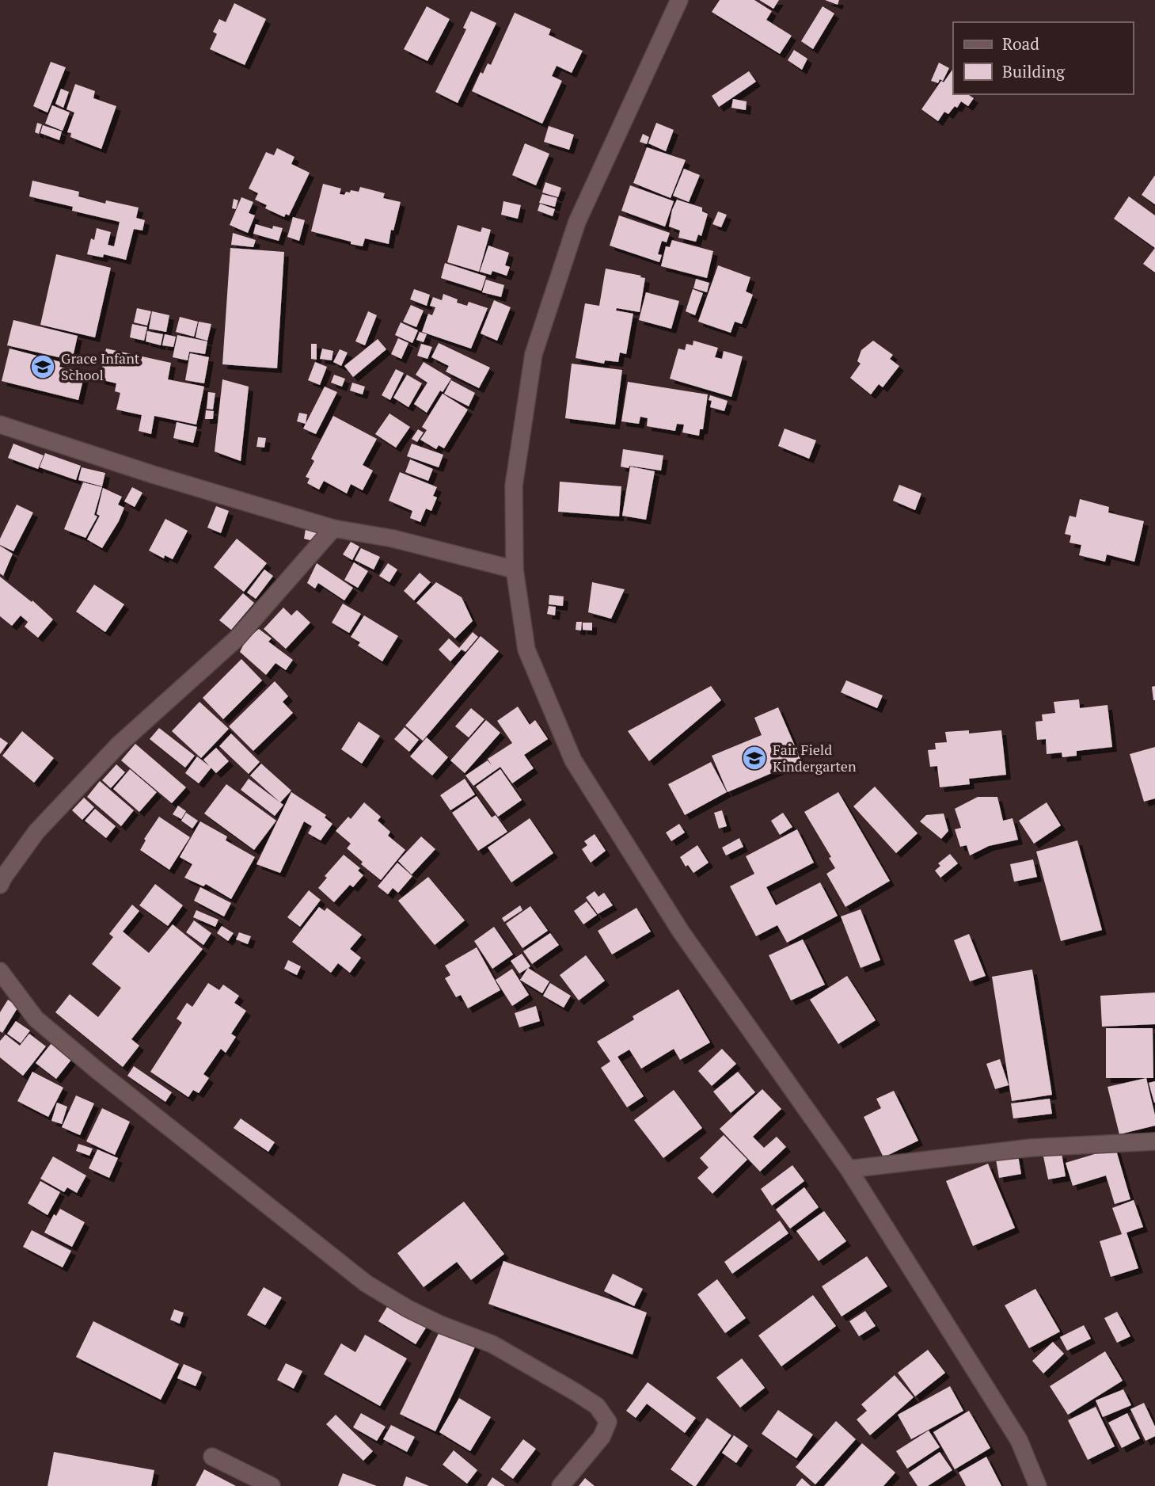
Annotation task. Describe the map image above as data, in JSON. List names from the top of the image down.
{
  "places": {
    "school or university": ["Grace Infant School", "Fair Field Kindergarten"]
  },
  "legend": ["Road", "Building"]
}
